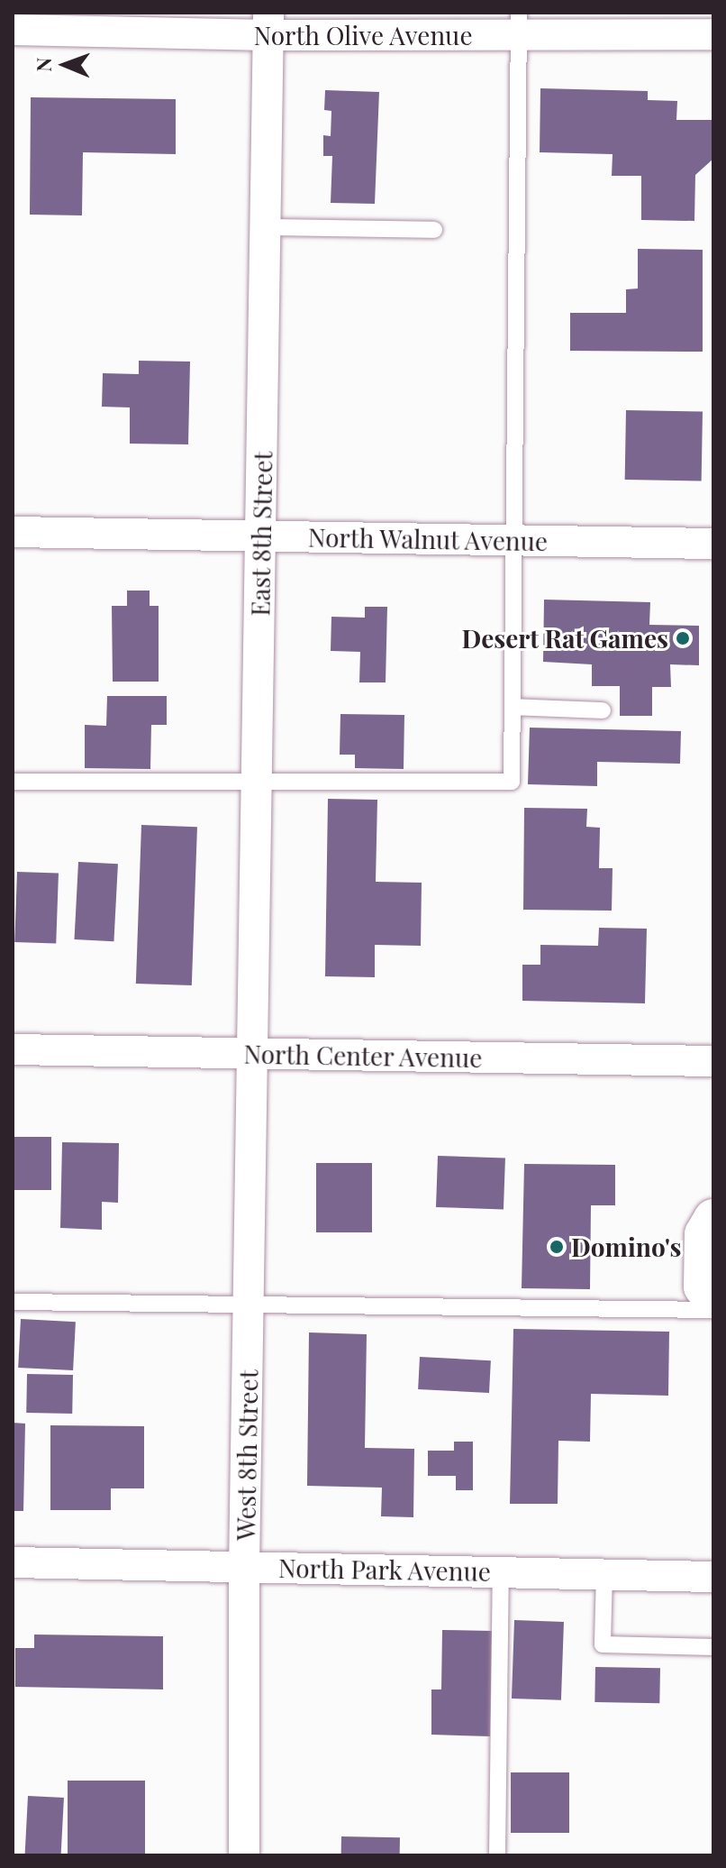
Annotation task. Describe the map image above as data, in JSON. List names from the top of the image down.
{
  "streets": {
    "street": [
      "North Olive Avenue",
      "East 8th Street",
      "North Walnut Avenue",
      "North Center Avenue",
      "West 8th Street",
      "North Park Avenue"
    ]
  },
  "crossings": [
    ["North Olive Avenue", "East 8th Street"],
    ["East 8th Street", "North Walnut Avenue"],
    ["East 8th Street", "North Center Avenue"],
    ["East 8th Street", "West 8th Street"],
    ["North Center Avenue", "West 8th Street"],
    ["West 8th Street", "North Park Avenue"]
  ],
  "places": ["Desert Rat Games", "Domino's"],
  "north": "left"
}
